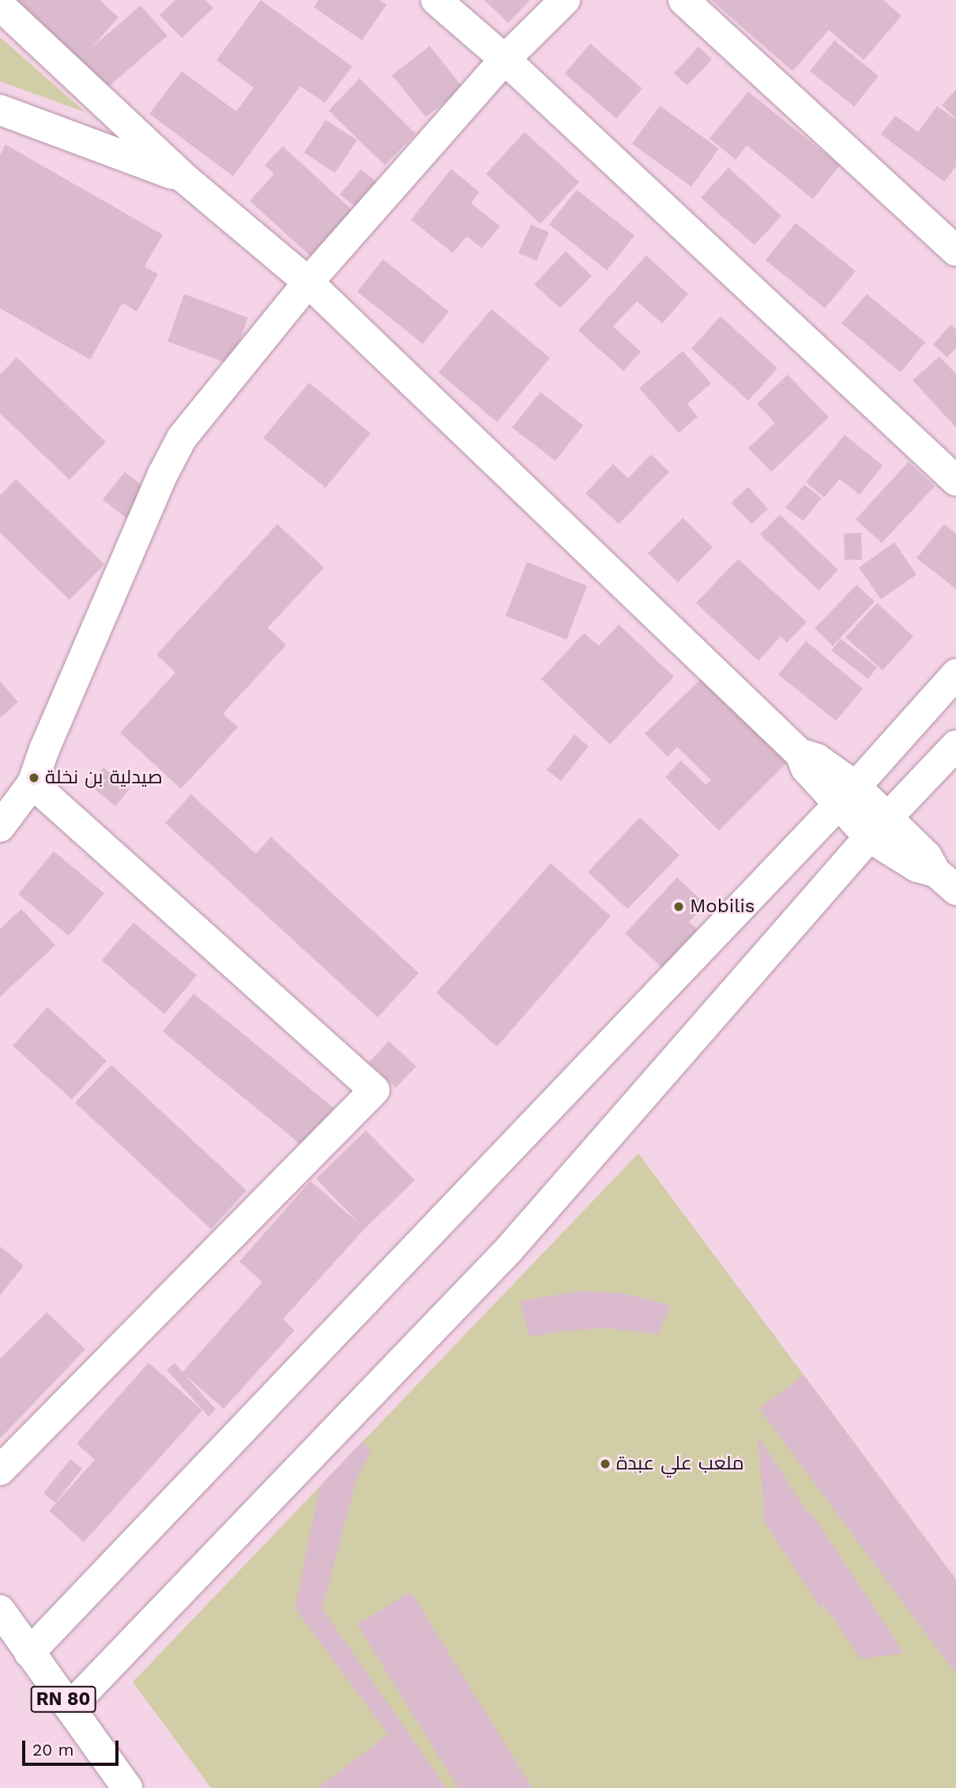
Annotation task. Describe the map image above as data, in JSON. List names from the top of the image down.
{
  "streets": {
    "street": ["RN 80"]
  },
  "places": ["صيدلية بن نخلة", "Mobilis", "ملعب علي عبدة"],
  "scale_bar": "20 m"
}
